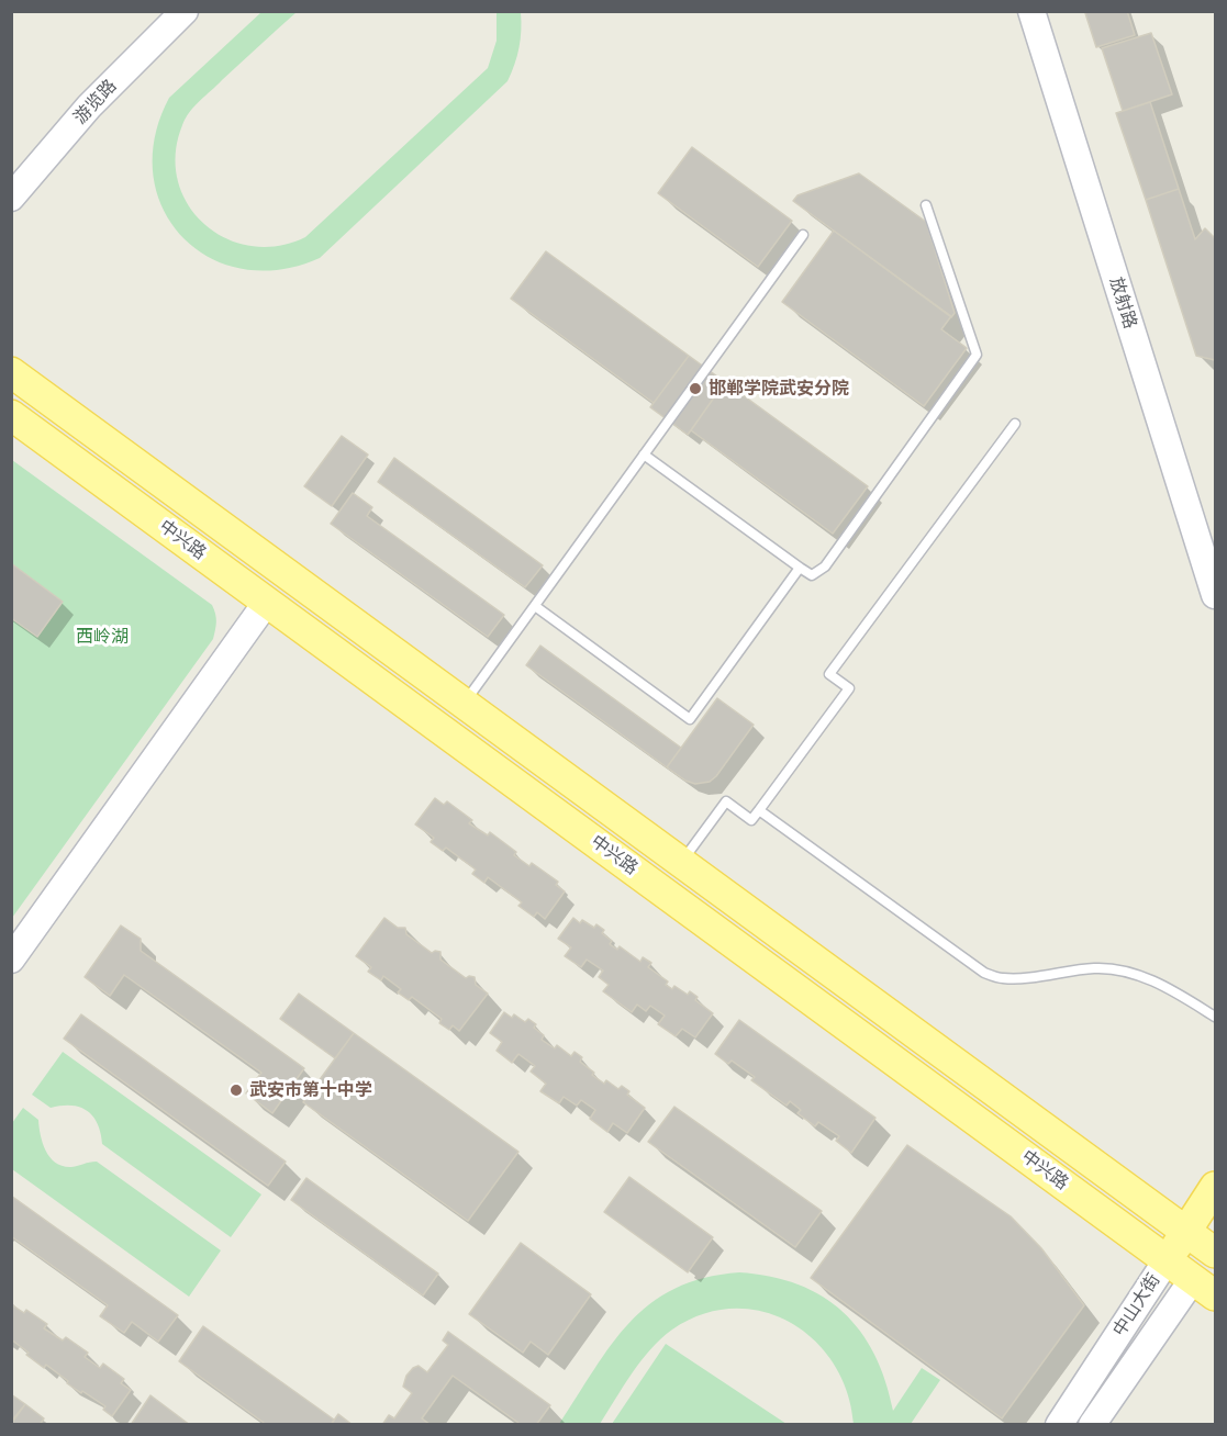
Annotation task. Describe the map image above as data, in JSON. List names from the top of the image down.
{
  "streets": {
    "main road": ["中兴路", "中山大街"],
    "street": ["游览路", "放射路"]
  },
  "crossings": [
    ["中兴路", "中山大街"]
  ],
  "parks": ["西岭湖"],
  "places": ["邯郸学院武安分院", "武安市第十中学"]
}
